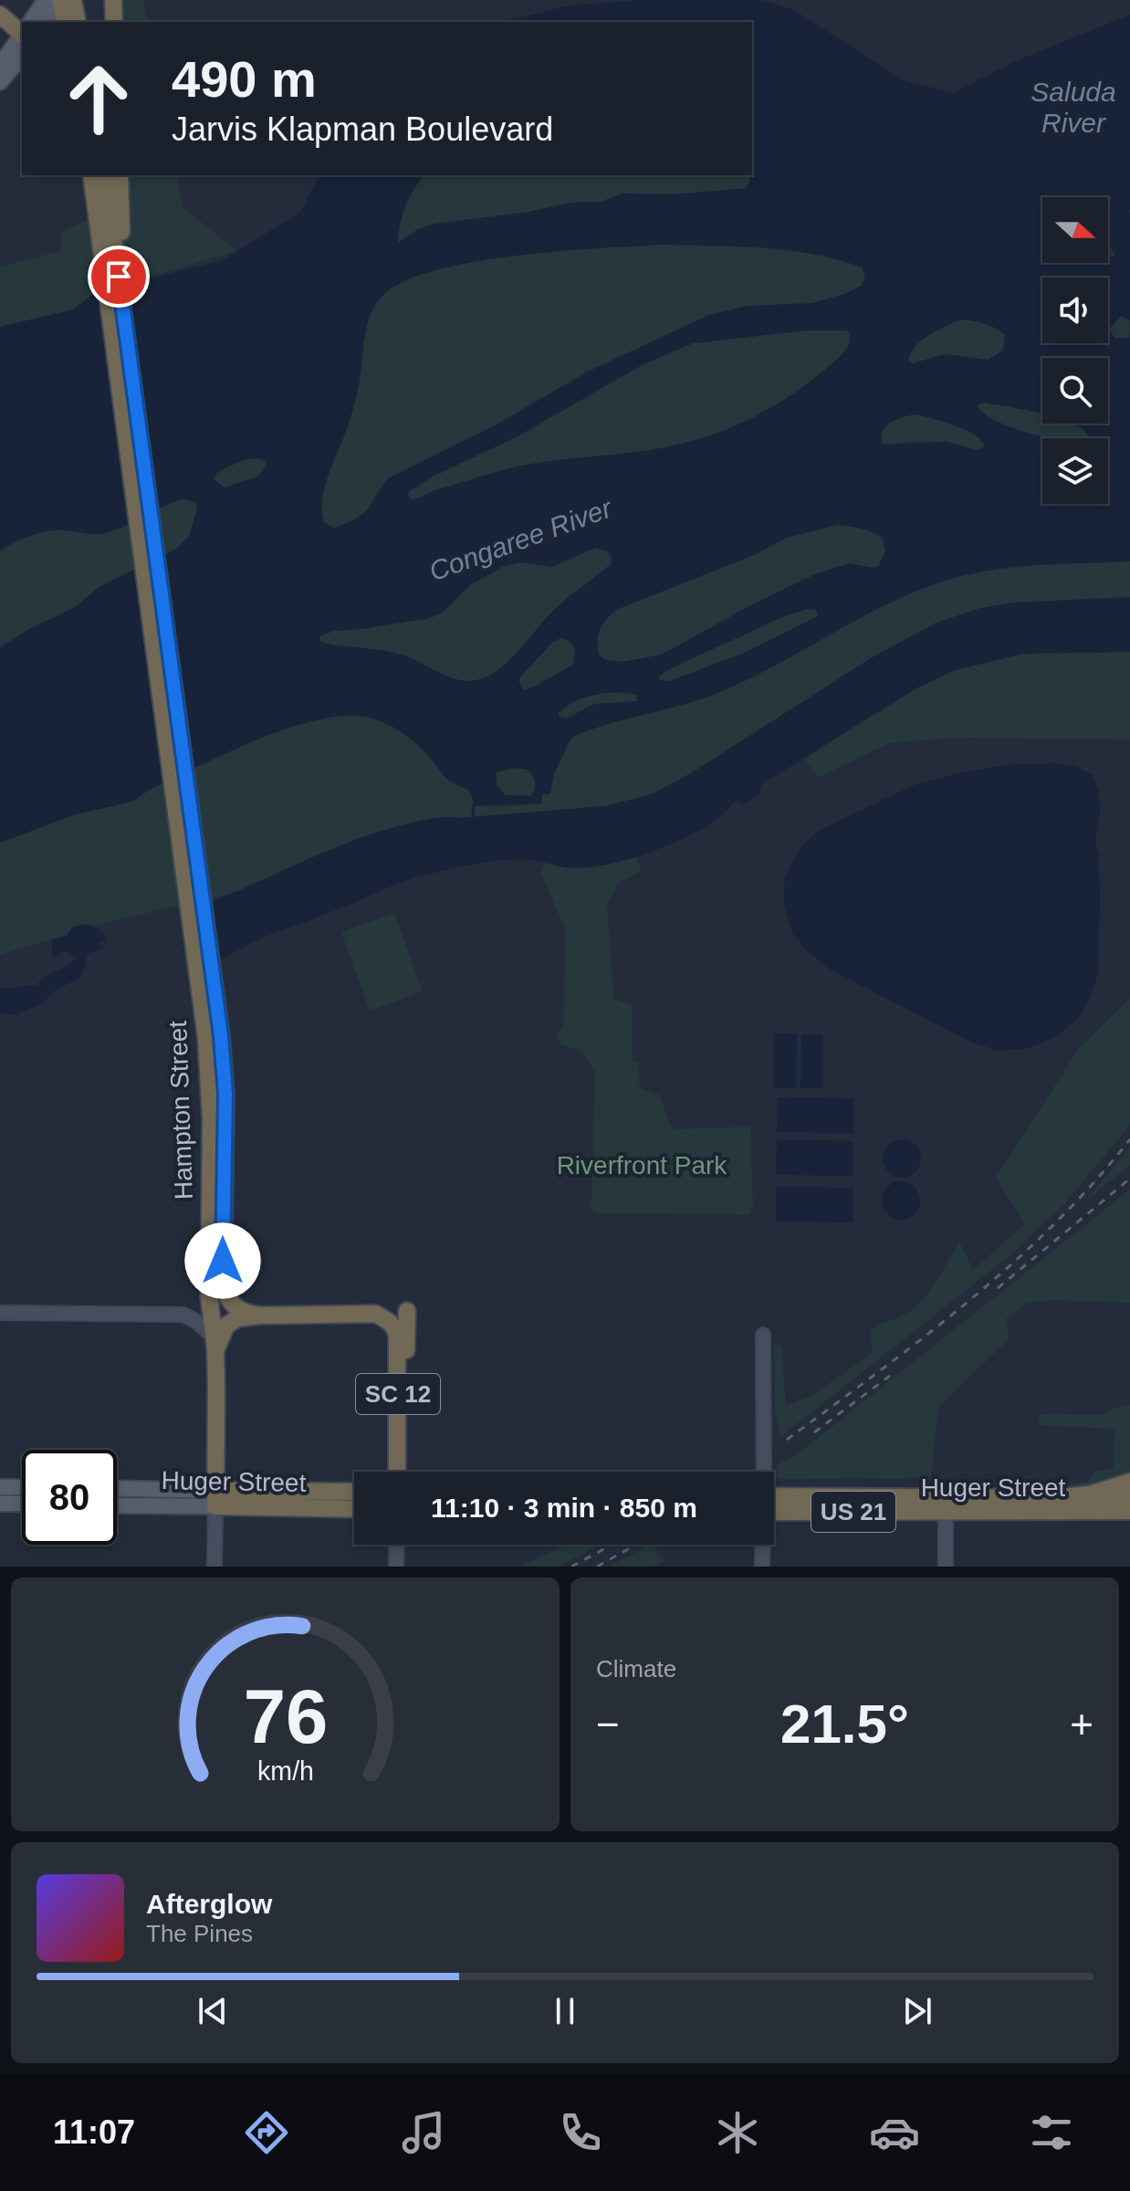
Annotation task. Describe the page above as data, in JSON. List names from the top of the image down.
{
  "streets": {
    "highway": [
      "Hampton Street",
      "SC 12",
      "Huger Street",
      "US 21"
    ]
  },
  "crossings": [
    ["Hampton Street", "SC 12"],
    ["Hampton Street", "Huger Street"],
    ["Huger Street", "US 21"]
  ],
  "water": ["Saluda River", "Congaree River"],
  "parks": ["Riverfront Park"],
  "north": "right",
  "page": {
    "turn": ["490 m", "Jarvis Klapman Boulevard"],
    "limit": "80",
    "trip": "11:10 · 3 min · 850 m",
    "tile": "Climate",
    "heat": ["−", "21.5°", "+"],
    "song": ["Afterglow", "The Pines"],
    "tabs": "11:07",
    "gauge": ["76", "km/h"]
  }
}
